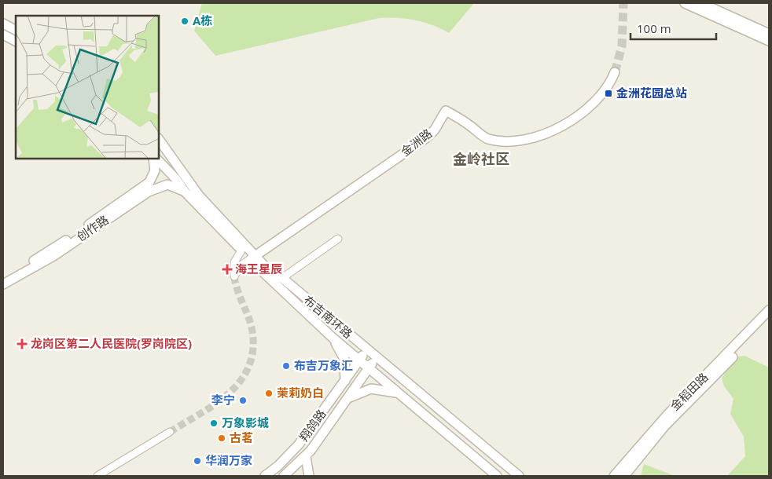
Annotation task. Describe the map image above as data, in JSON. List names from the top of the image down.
{
  "streets": {
    "street": [
      "金洲路",
      "创作路",
      "布吉南环路",
      "金稻田路",
      "翔鸽路"
    ]
  },
  "crossings": [
    ["金洲路", "布吉南环路"],
    ["创作路", "布吉南环路"],
    ["布吉南环路", "翔鸽路"]
  ],
  "districts": ["金岭社区"],
  "places": {
    "other": [
      "A栋",
      "布吉万象汇",
      "茉莉奶白",
      "李宁",
      "万象影城",
      "古茗",
      "华润万家"
    ],
    "transit": ["金洲花园总站"],
    "health": ["海王星辰", "龙岗区第二人民医院(罗岗院区)"]
  },
  "scale_bar": "100 m"
}
